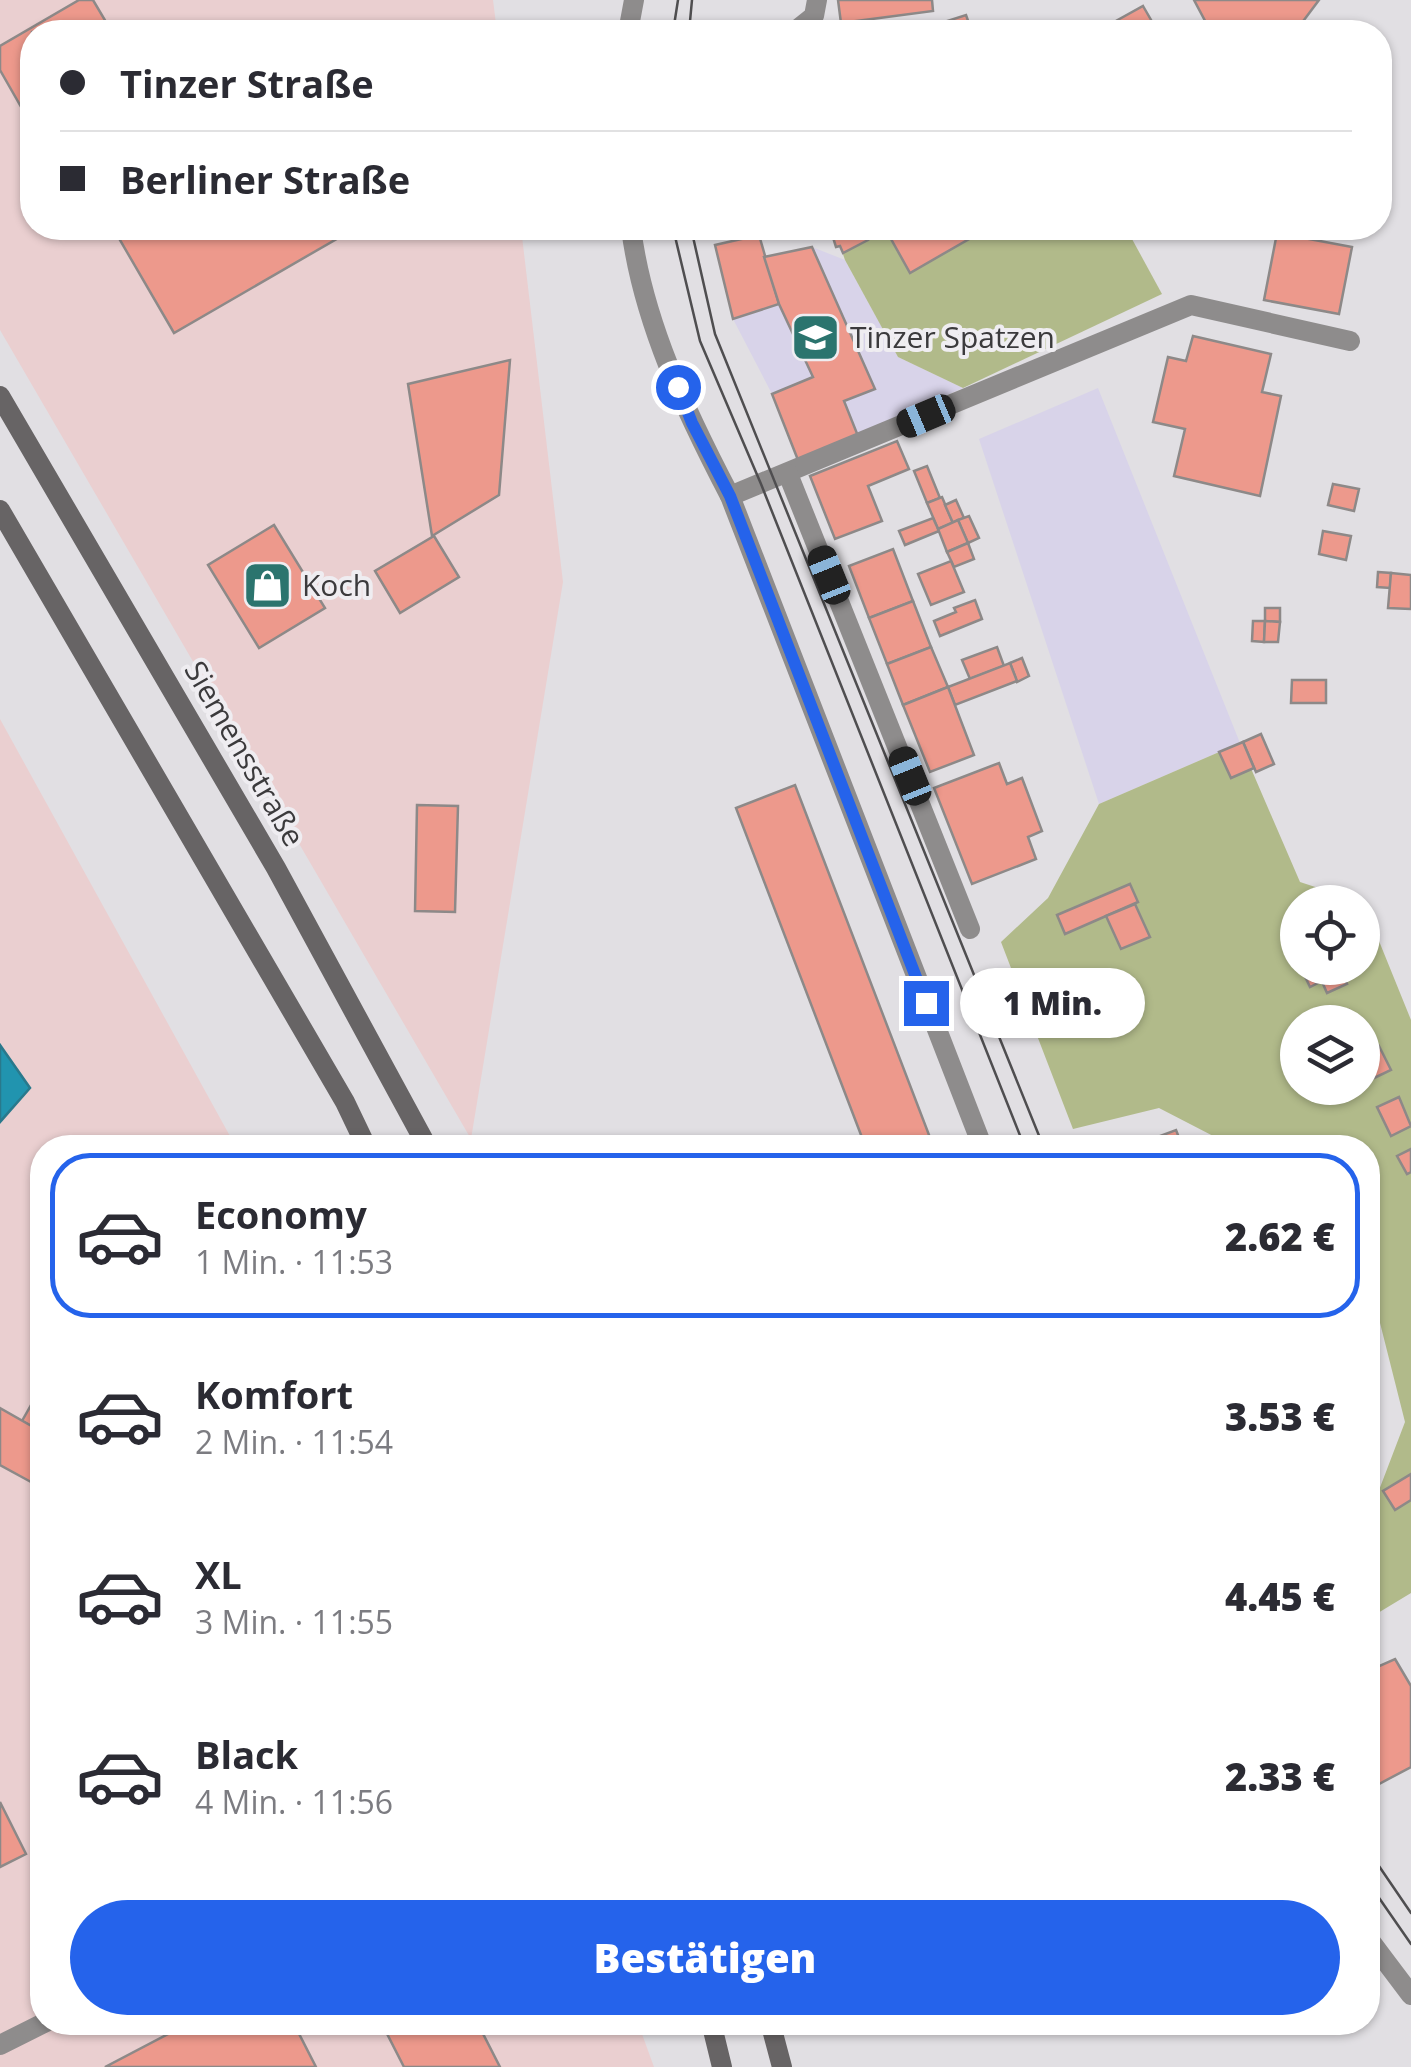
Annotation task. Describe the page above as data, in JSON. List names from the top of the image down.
{
  "streets": {
    "main road": ["Siemensstraße"]
  },
  "places": {
    "school or university": ["Tinzer Spatzen"],
    "shop": ["Koch"]
  },
  "page": {
    "banner": ["Tinzer Straße", "Berliner Straße"],
    "bubble": "1 Min.",
    "list": [
      {
        "name": "Economy",
        "note": "1 Min. · 11:53",
        "value": "2.62 €"
      },
      {
        "name": "Komfort",
        "note": "2 Min. · 11:54",
        "value": "3.53 €"
      },
      {
        "name": "XL",
        "note": "3 Min. · 11:55",
        "value": "4.45 €"
      },
      {
        "name": "Black",
        "note": "4 Min. · 11:56",
        "value": "2.33 €"
      }
    ],
    "buttons": "Bestätigen"
  }
}
